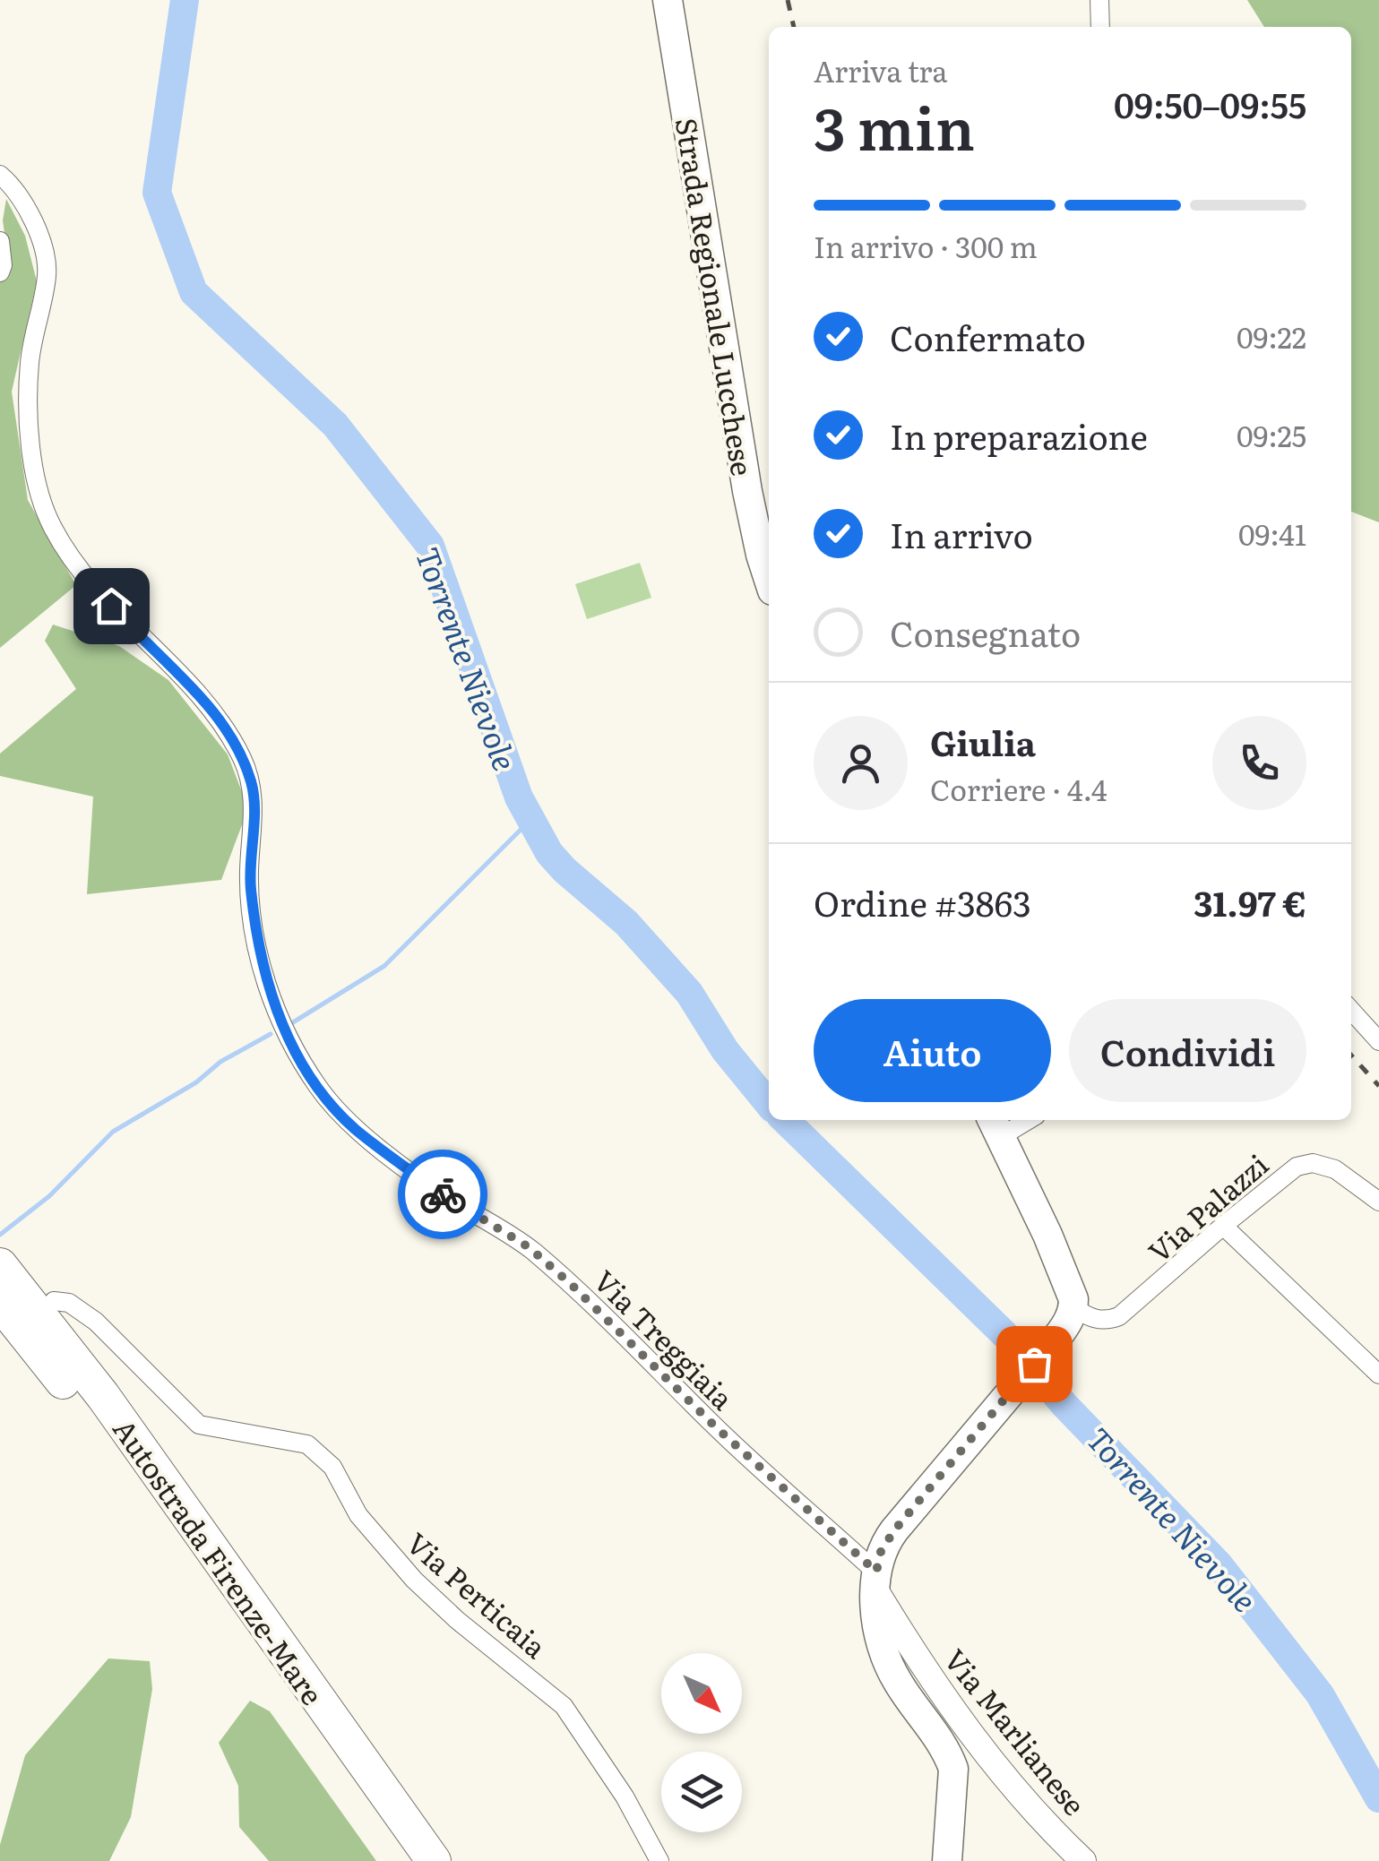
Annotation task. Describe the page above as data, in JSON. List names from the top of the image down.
{
  "streets": {
    "highway": ["Autostrada Firenze-Mare"],
    "main road": ["Strada Regionale Lucchese"],
    "street": [
      "Via Palazzi",
      "Via Treggiaia",
      "Via Perticaia",
      "Via Marlianese"
    ]
  },
  "crossings": [
    ["Via Treggiaia", "Via Marlianese"]
  ],
  "water": ["Torrente Nievole"],
  "north": "bottom right",
  "page": {
    "heading": ["3 min", "Arriva tra", "09:50–09:55"],
    "panel": [
      "Giulia",
      "Corriere · 4.4",
      "Ordine #3863",
      "31.97 €"
    ],
    "bar": "In arrivo · 300 m",
    "list": [
      ["Confermato", "09:22"],
      ["In preparazione", "09:25"],
      ["In arrivo", "09:41"],
      "Consegnato"
    ],
    "buttons": ["Aiuto", "Condividi"]
  }
}
